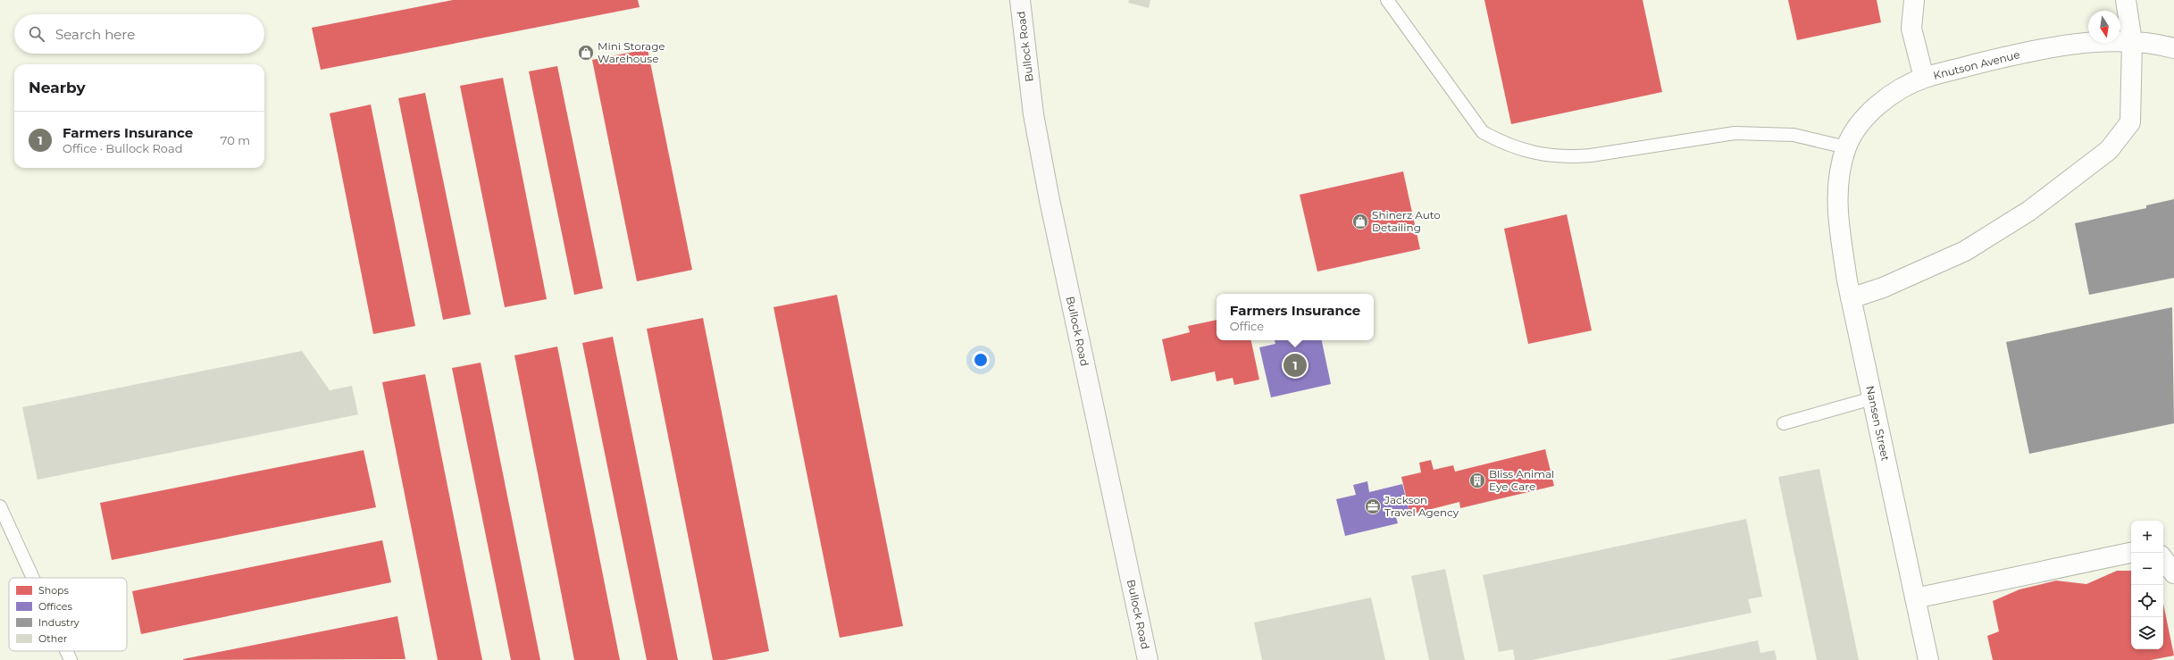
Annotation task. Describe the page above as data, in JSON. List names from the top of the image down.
{
  "streets": {
    "street": ["Bullock Road", "Knutson Avenue", "Nansen Street"]
  },
  "crossings": [
    ["Knutson Avenue", "Nansen Street"]
  ],
  "places": {
    "shop": ["Mini Storage Warehouse", "Shinerz Auto Detailing"],
    "building": ["Bliss Animal Eye Care"],
    "office": ["Jackson Travel Agency"]
  },
  "legend": [
    "Shops",
    "Offices",
    "Industry",
    "Other"
  ],
  "north": "bottom",
  "page": {
    "search": "Search here",
    "heading": "Nearby",
    "list": [
      {
        "mark": "1",
        "name": "Farmers Insurance",
        "note": "Office · Bullock Road",
        "value": "70 m"
      }
    ],
    "popup": ["Farmers Insurance", "Office"],
    "pins": "1",
    "map_buttons": ["+", "−"]
  }
}
